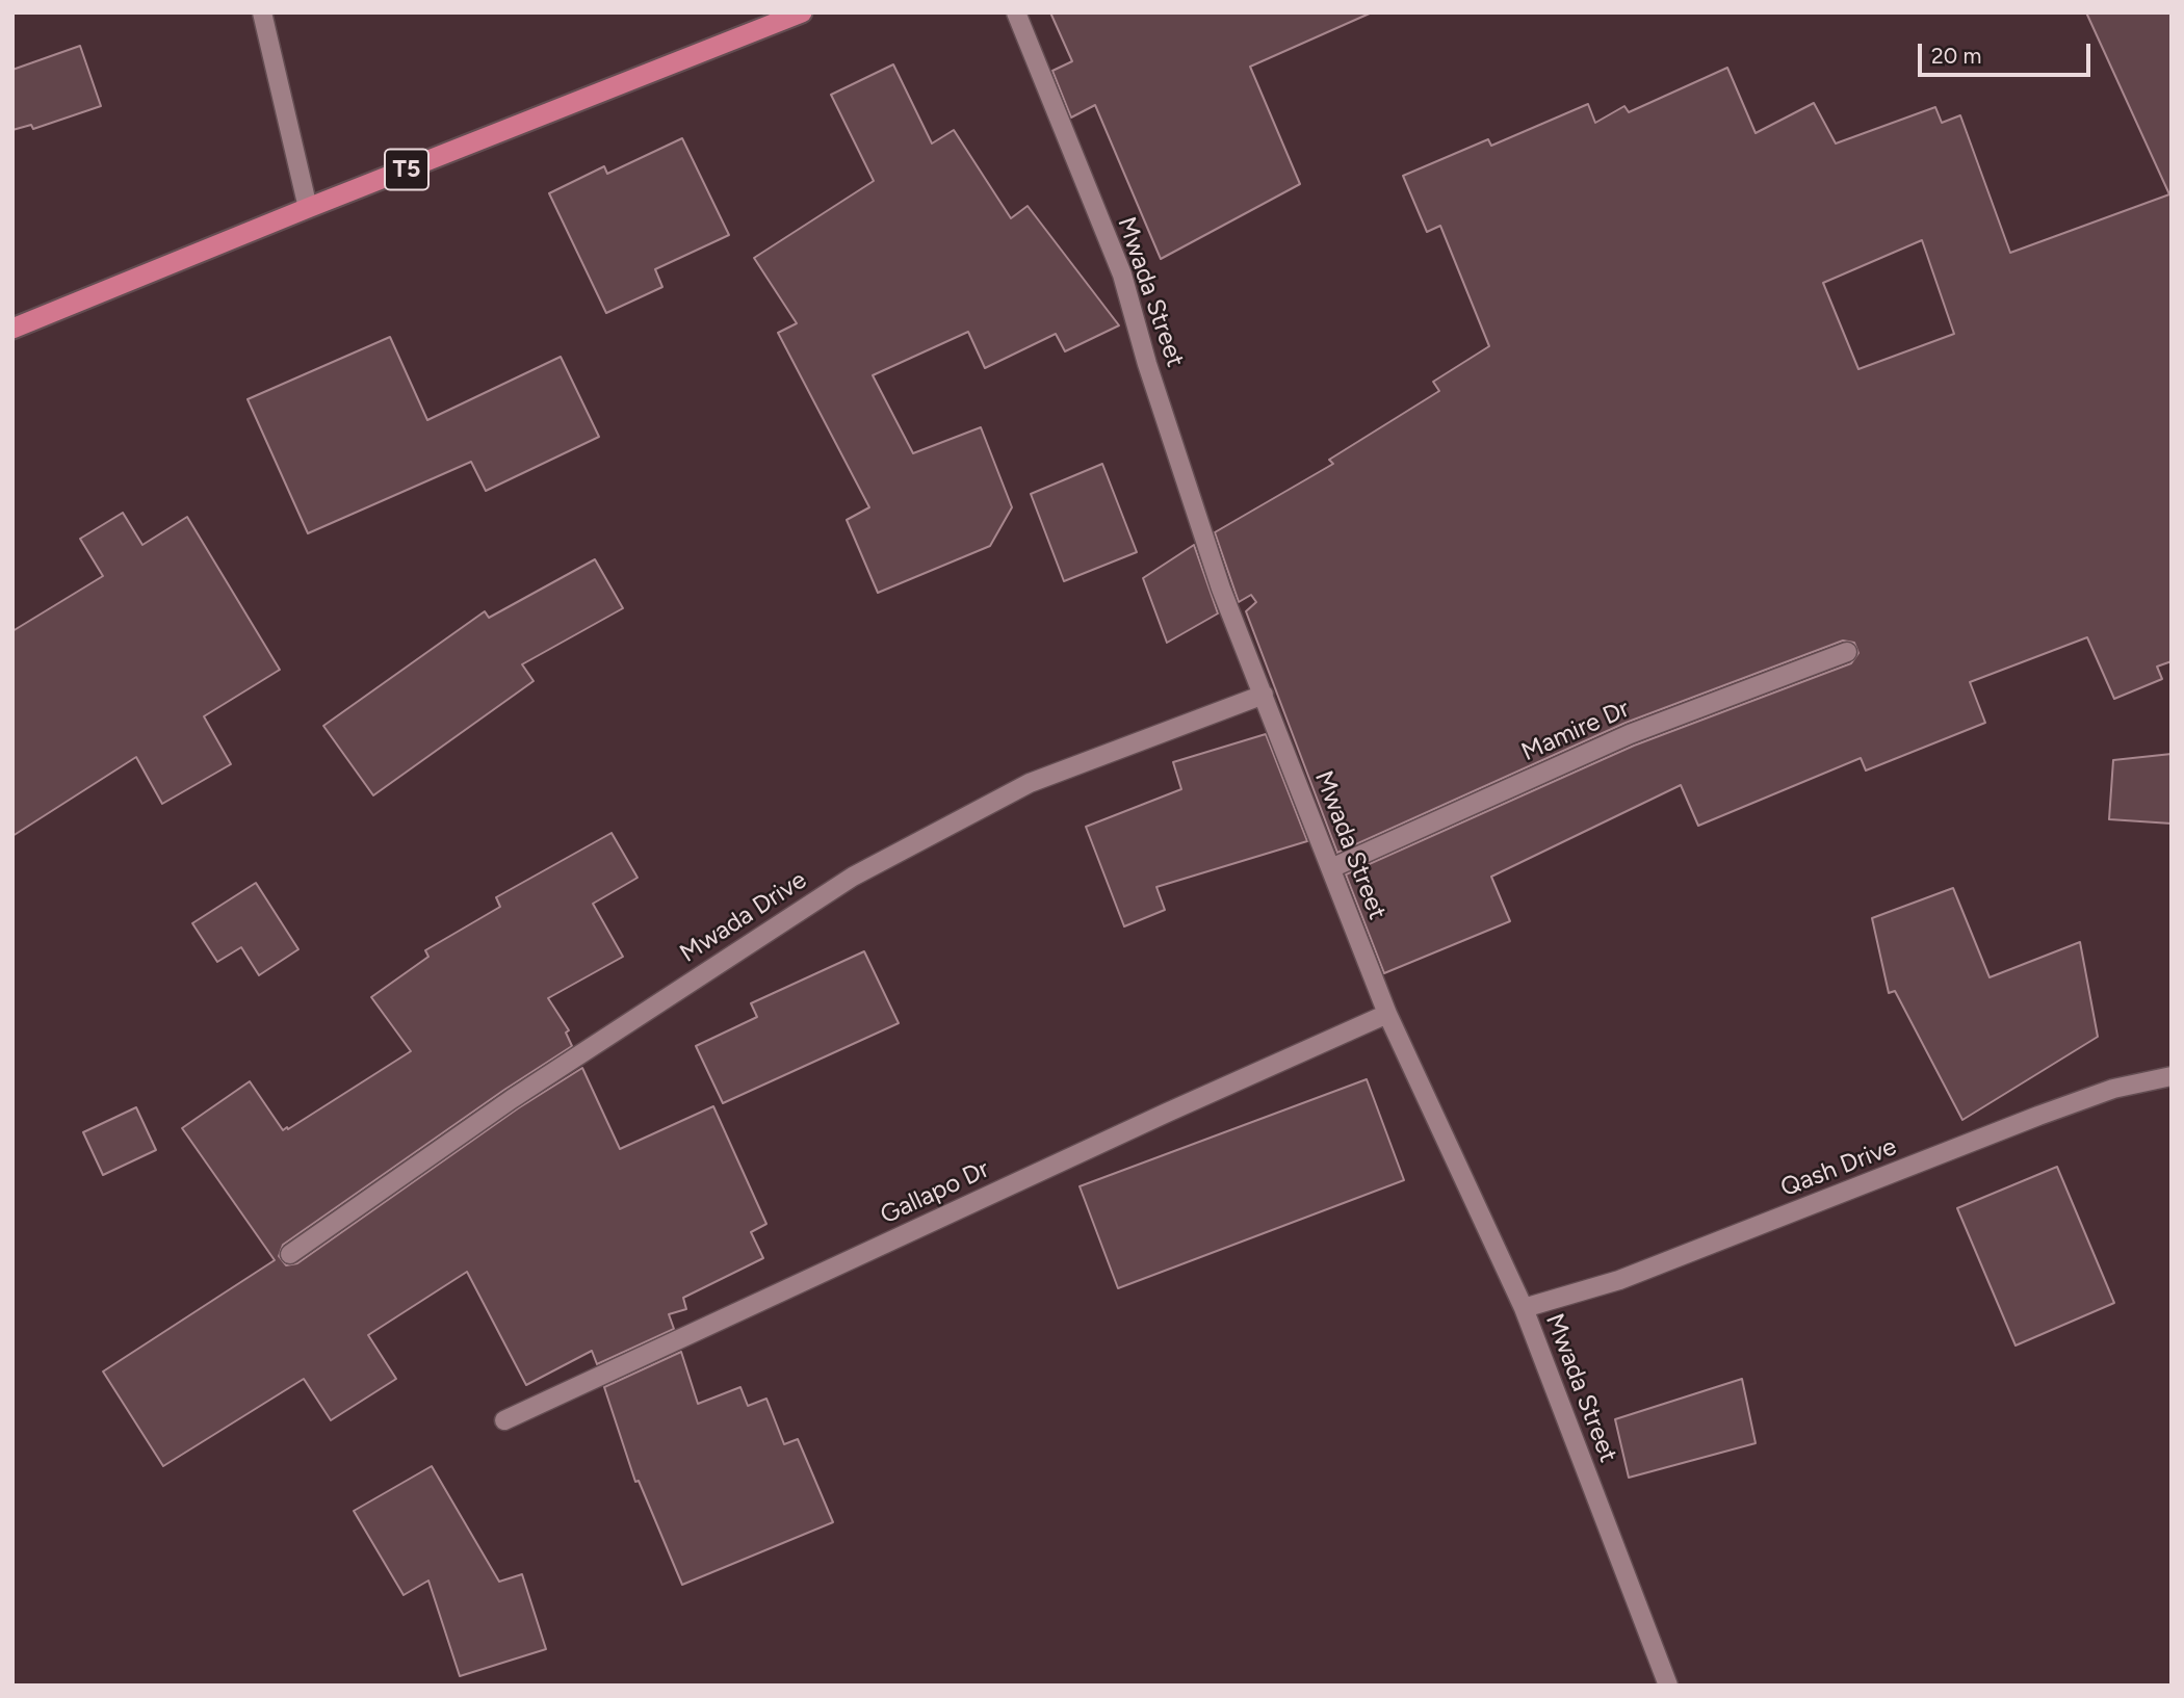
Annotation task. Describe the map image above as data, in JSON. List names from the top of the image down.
{
  "streets": {
    "highway": ["T5"],
    "street": [
      "Mwada Street",
      "Mamire Dr",
      "Mwada Drive",
      "Qash Drive",
      "Gallapo Dr"
    ]
  },
  "crossings": [
    ["Mwada Street", "Mamire Dr"],
    ["Mwada Street", "Mwada Drive"],
    ["Mwada Street", "Qash Drive"],
    ["Mwada Street", "Gallapo Dr"]
  ],
  "scale_bar": "20 m"
}
